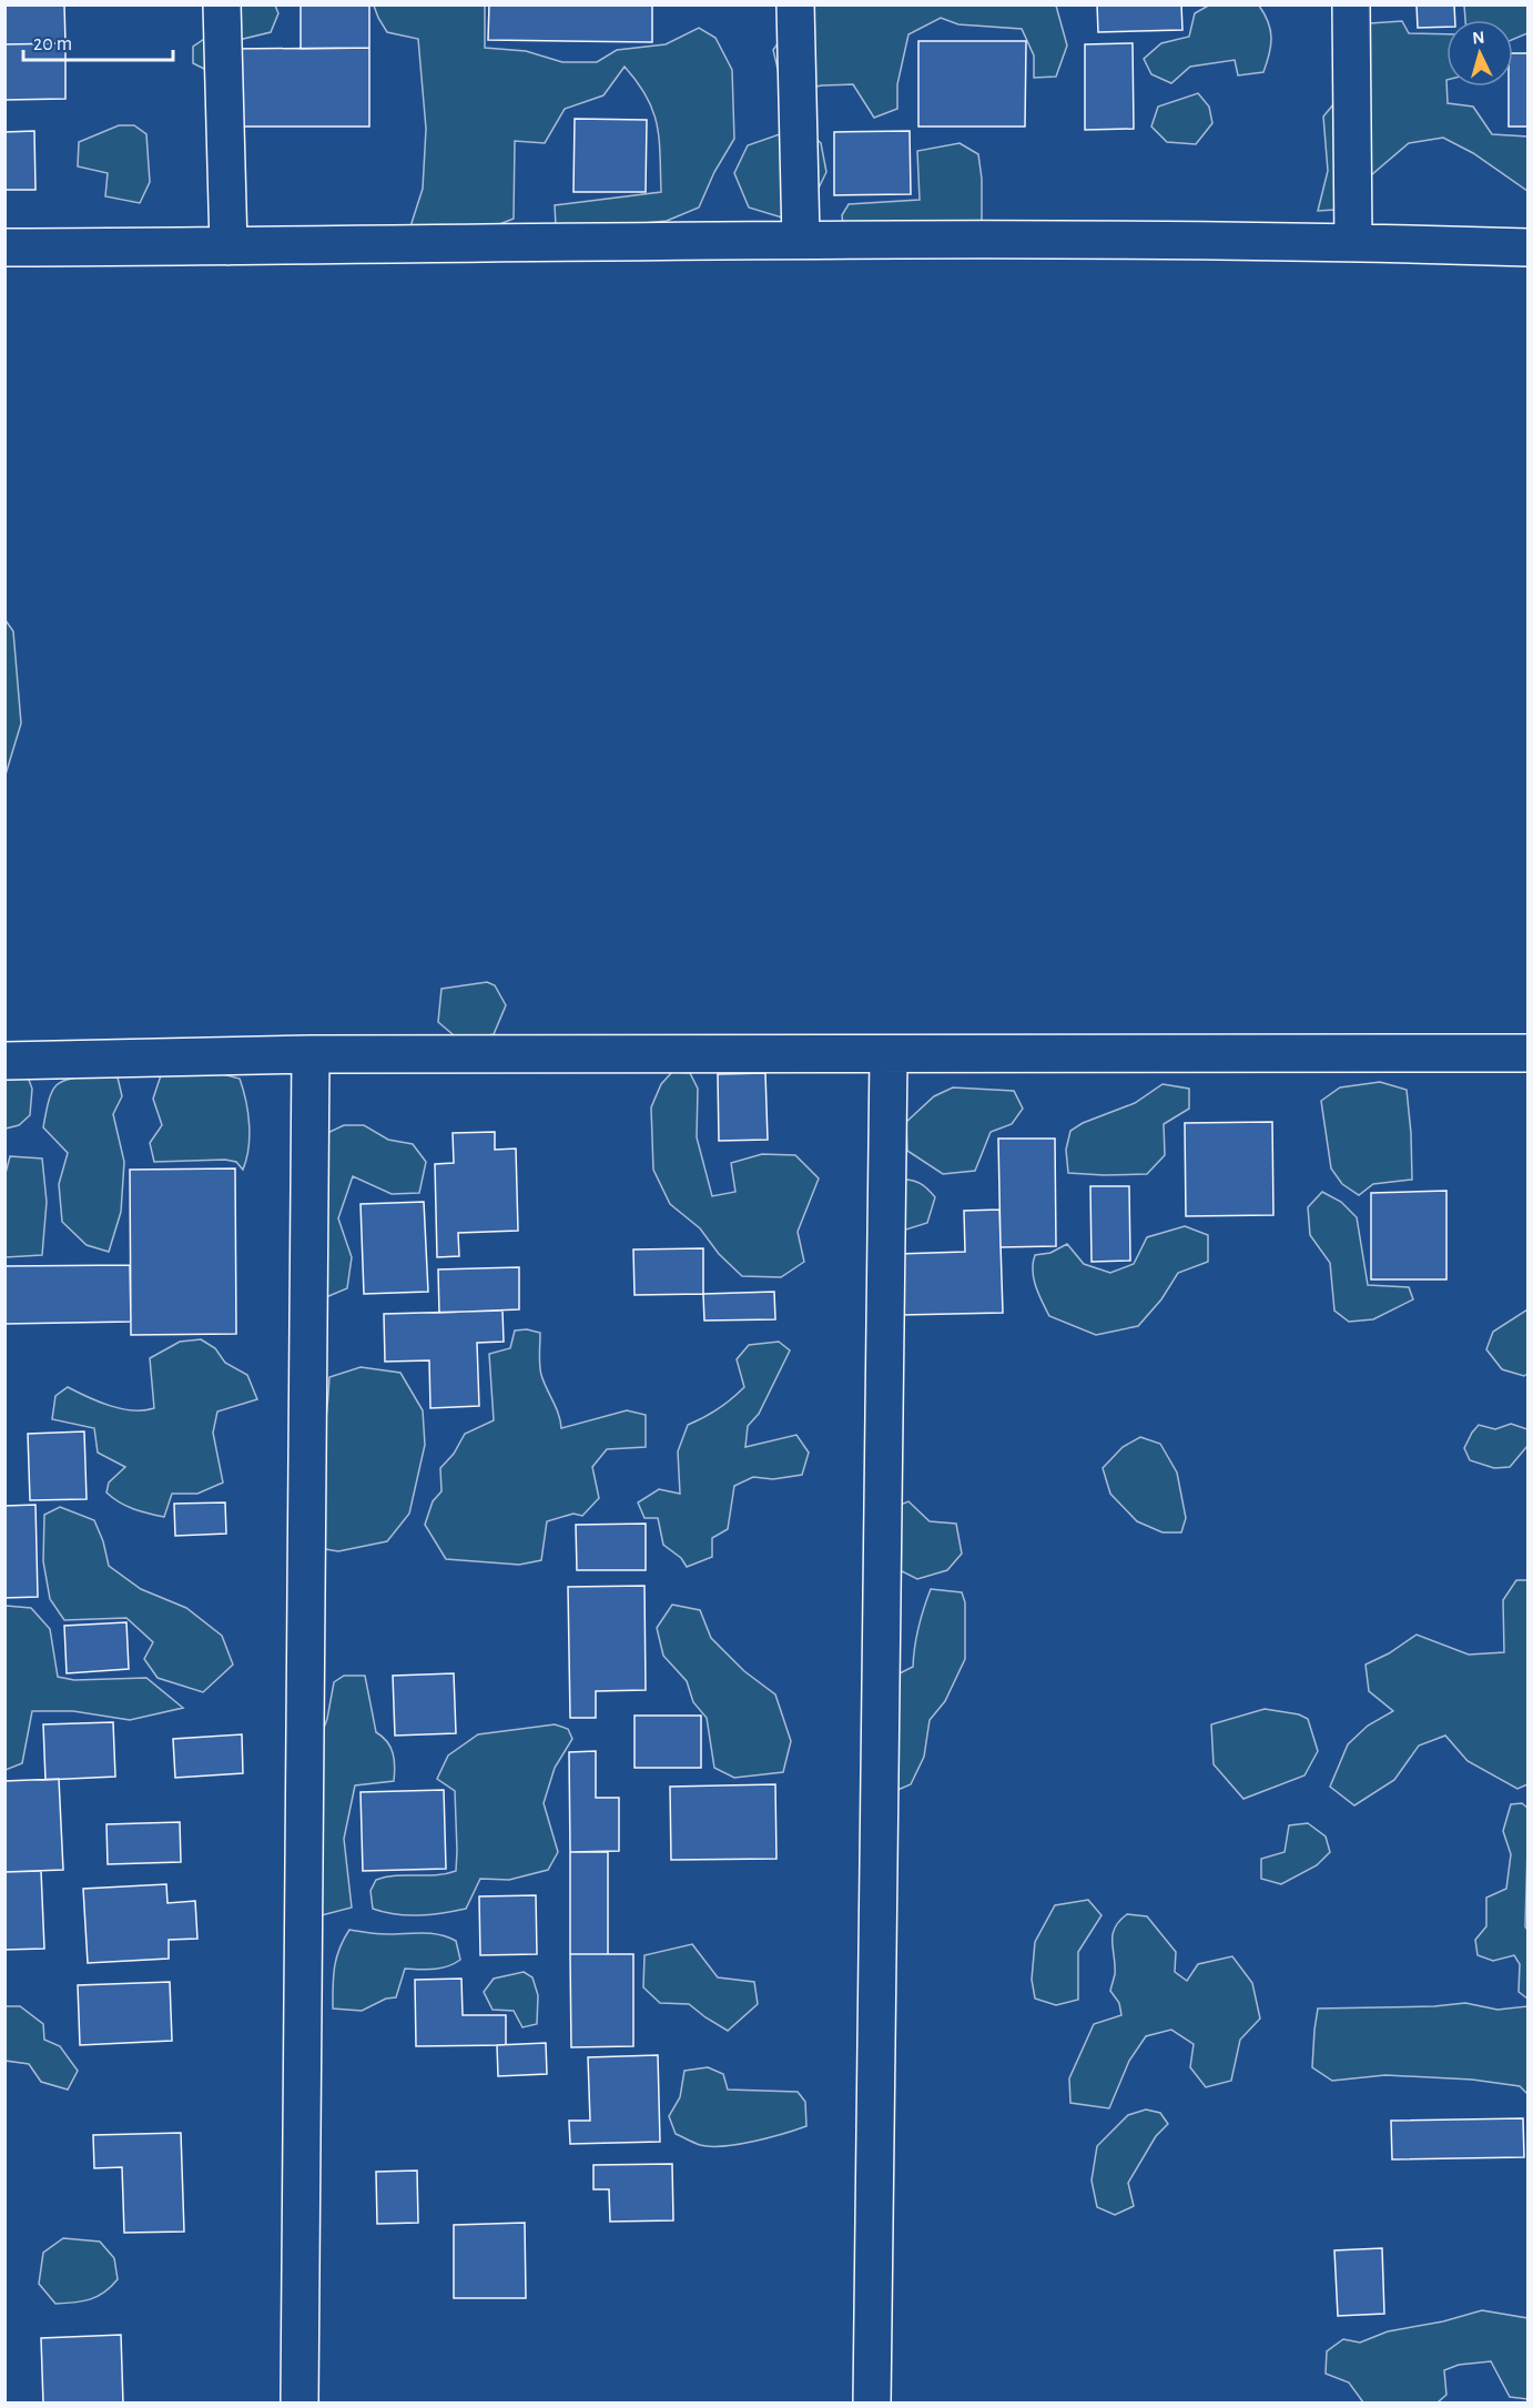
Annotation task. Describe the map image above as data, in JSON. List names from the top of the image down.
{
  "scale_bar": "20 m",
  "north": "top"
}
